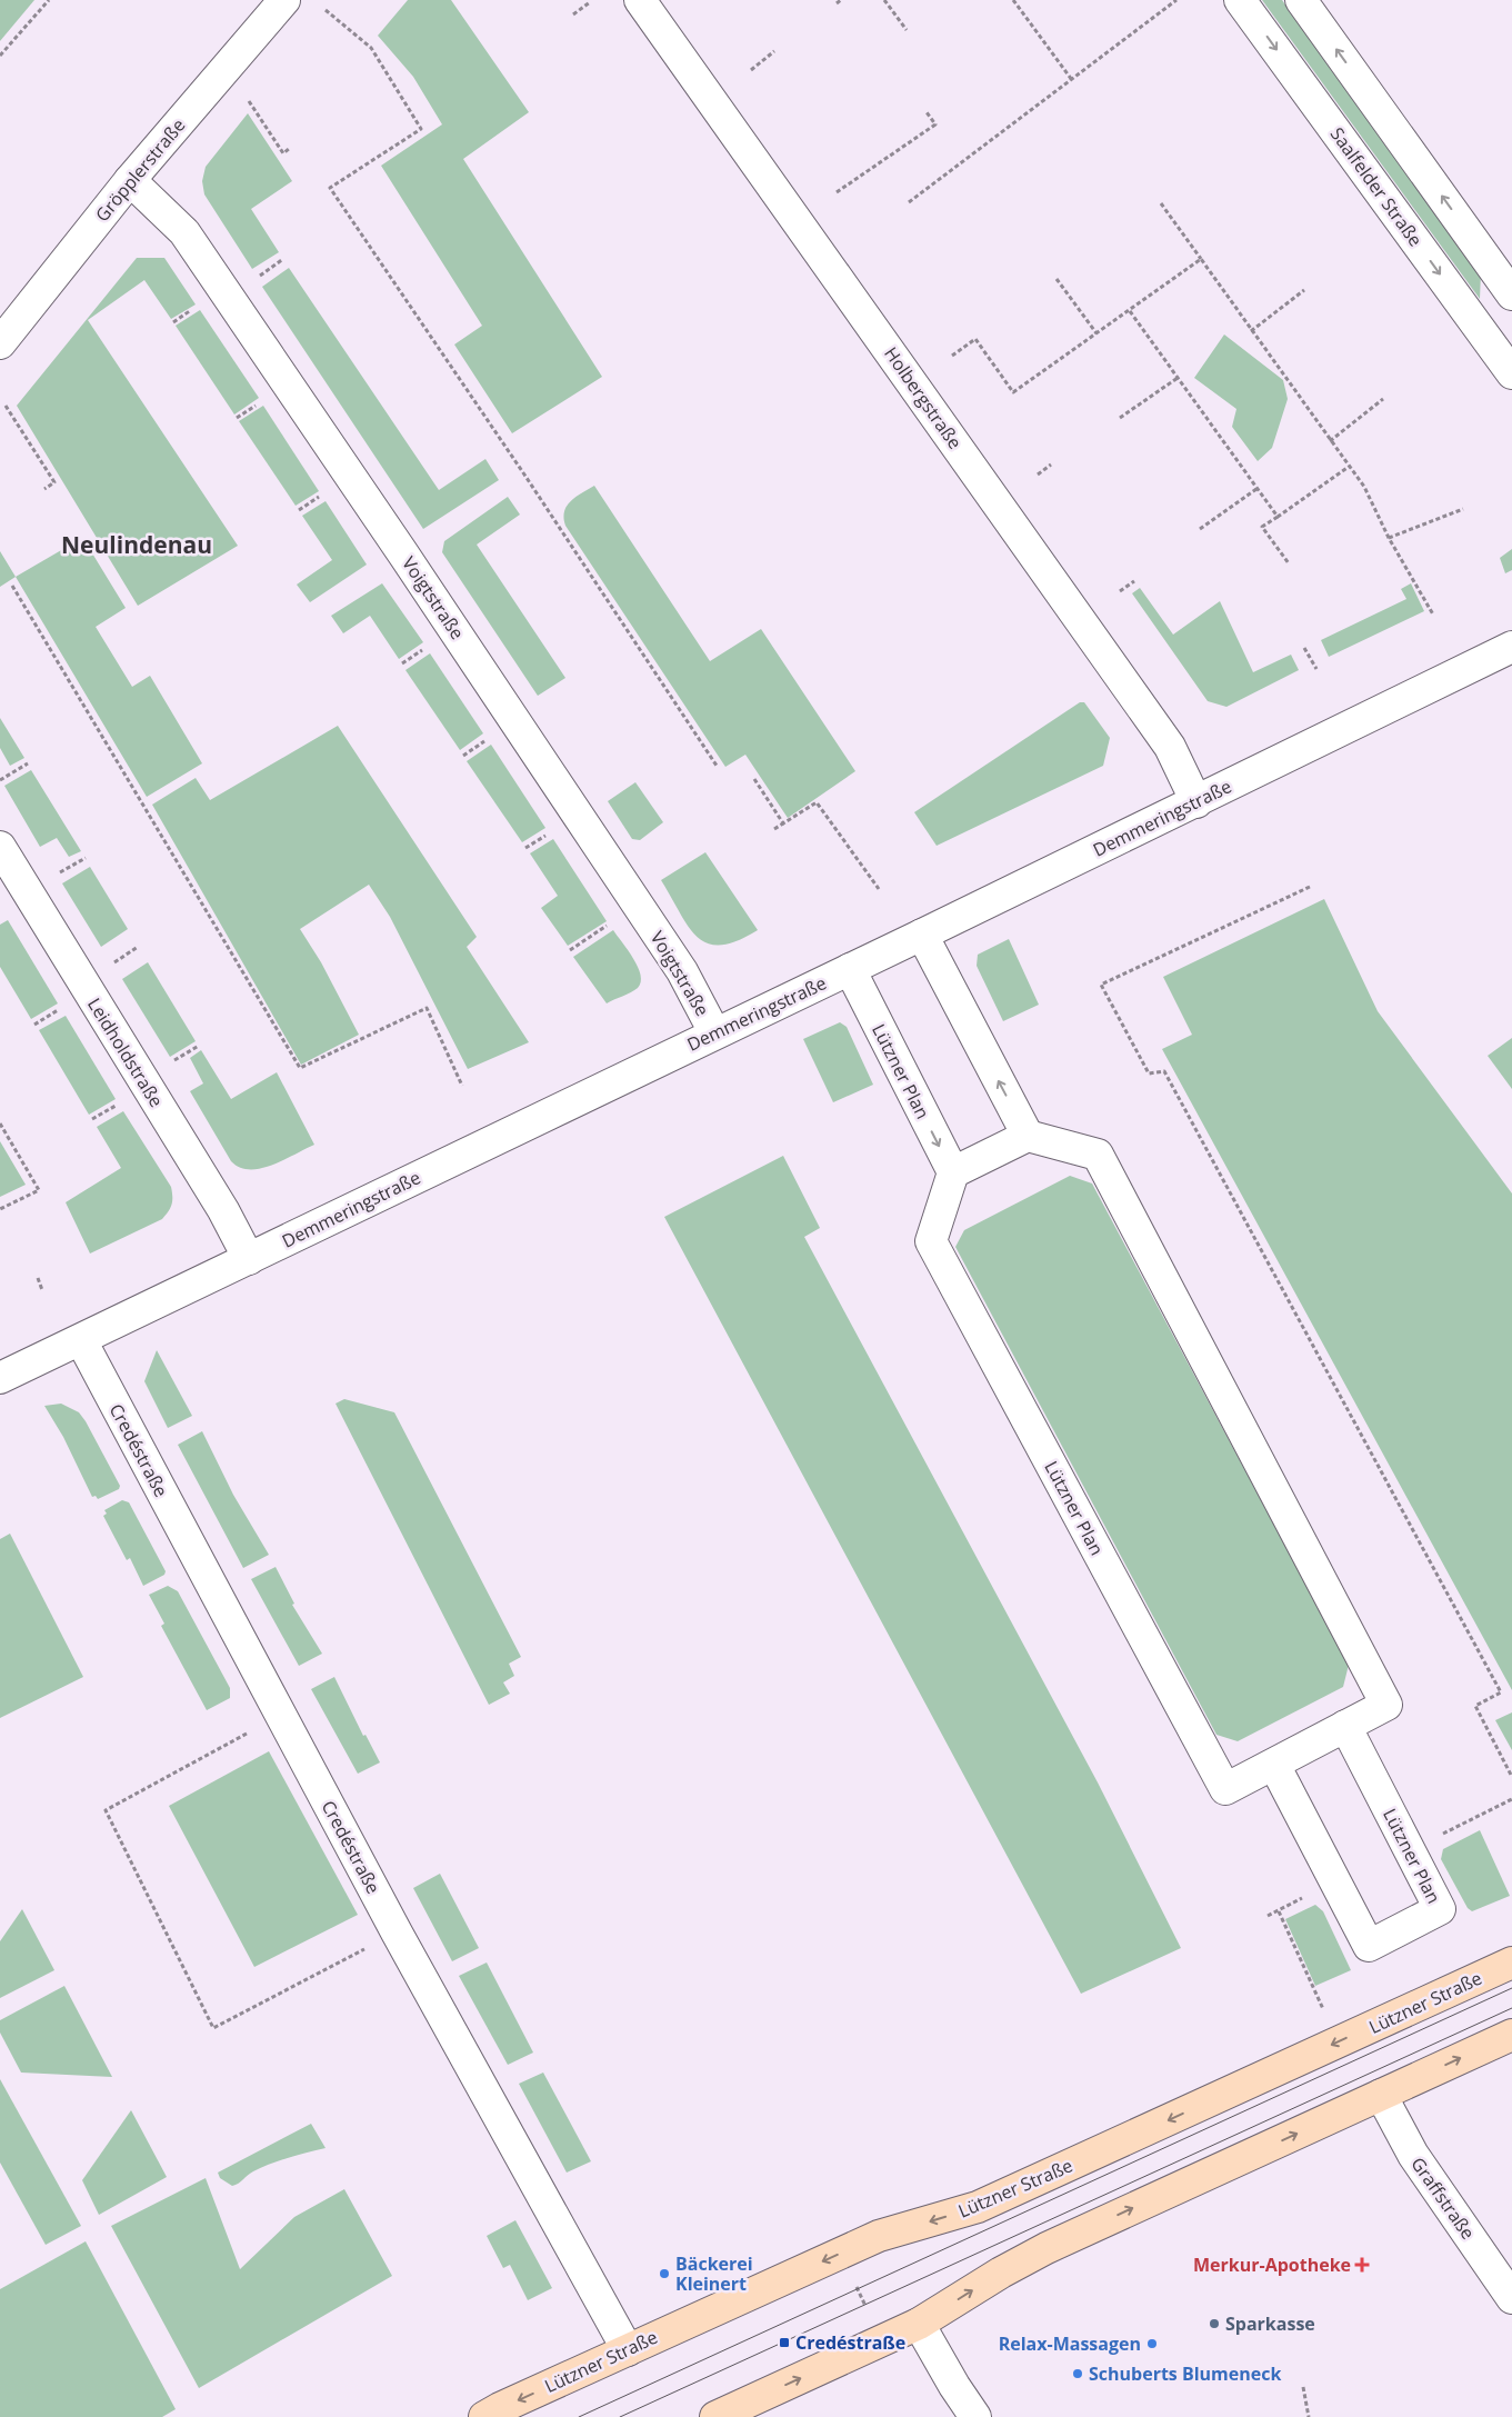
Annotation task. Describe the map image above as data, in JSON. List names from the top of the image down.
{
  "streets": {
    "main road": ["Lützner Straße"],
    "street": [
      "Gröpplerstraße",
      "Saalfelder Straße",
      "Holbergstraße",
      "Voigtstraße",
      "Demmeringstraße",
      "Leidholdstraße",
      "Lützner Plan",
      "Credéstraße",
      "Graffstraße"
    ]
  },
  "crossings": [
    ["Gröpplerstraße", "Voigtstraße"],
    ["Holbergstraße", "Demmeringstraße"],
    ["Voigtstraße", "Demmeringstraße"],
    ["Demmeringstraße", "Leidholdstraße"],
    ["Demmeringstraße", "Lützner Plan"],
    ["Demmeringstraße", "Credéstraße"],
    ["Credéstraße", "Lützner Straße"]
  ],
  "districts": ["Neulindenau"],
  "places": {
    "health": ["Merkur-Apotheke"],
    "other": [
      "Bäckerei Kleinert",
      "Sparkasse",
      "Relax-Massagen",
      "Schuberts Blumeneck"
    ],
    "transit": ["Credéstraße"]
  }
}
